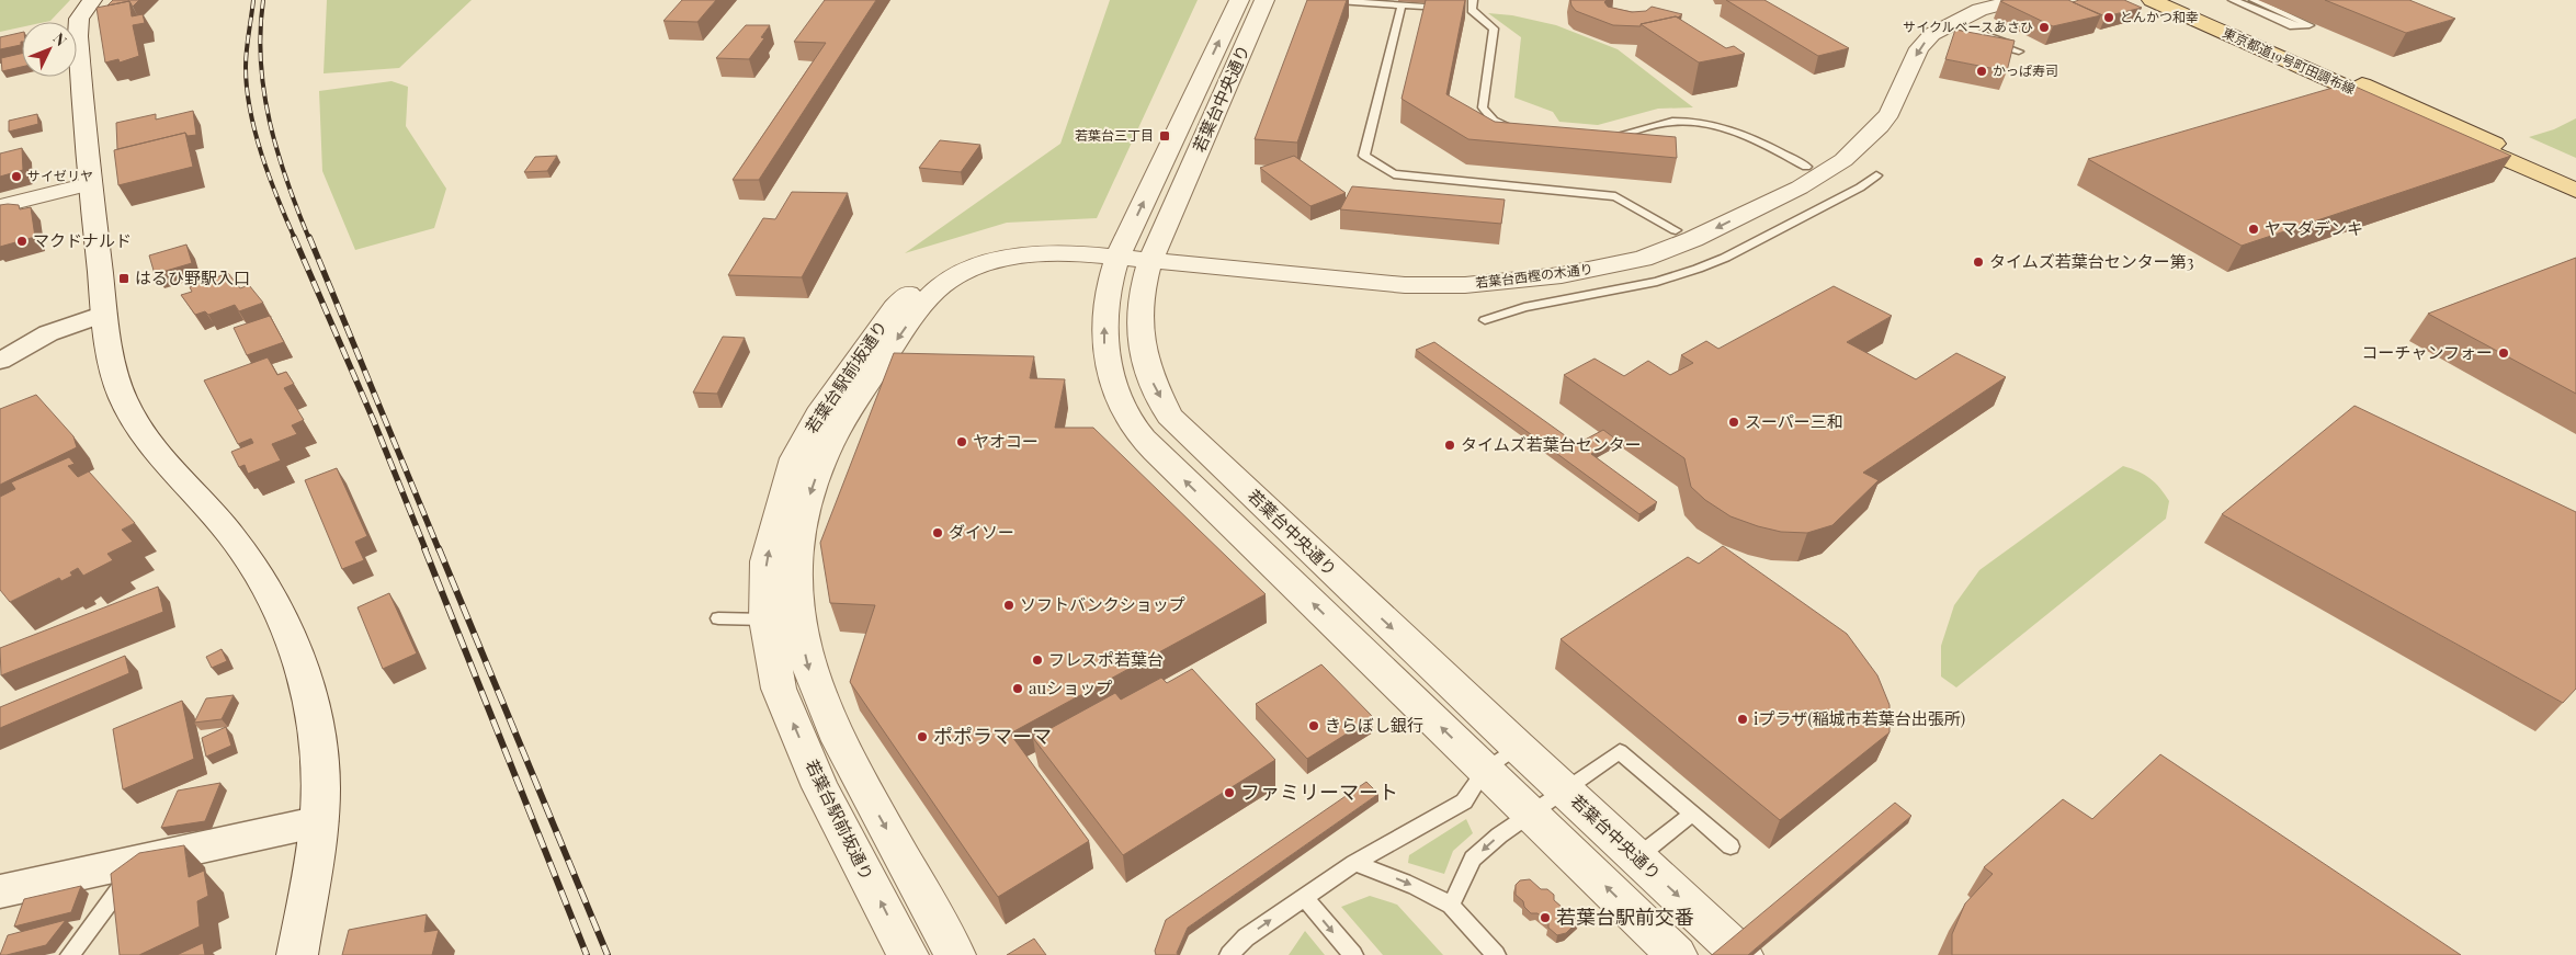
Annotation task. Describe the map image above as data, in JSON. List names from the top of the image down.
{
  "streets": {
    "main road": ["東京都道19号町田調布線"],
    "street": ["若葉台中央通り", "若葉台西樫の木通り", "若葉台駅前坂通り"]
  },
  "crossings": [
    ["若葉台中央通り", "若葉台西樫の木通り"],
    ["若葉台中央通り", "若葉台駅前坂通り"],
    ["若葉台西樫の木通り", "若葉台駅前坂通り"]
  ],
  "places": {
    "other": [
      "とんかつ和幸",
      "サイクルベースあさひ",
      "かっぱ寿司",
      "サイゼリヤ",
      "ヤマダデンキ",
      "マクドナルド",
      "タイムズ若葉台センター第3",
      "コーチャンフォー",
      "スーパー三和",
      "ヤオコー",
      "タイムズ若葉台センター",
      "ダイソー",
      "ソフトバンクショップ",
      "フレスポ若葉台",
      "auショップ",
      "iプラザ(稲城市若葉台出張所)",
      "きらぼし銀行",
      "ポポラマーマ",
      "ファミリーマート",
      "若葉台駅前交番"
    ],
    "transit": ["若葉台三丁目", "はるひ野駅入口"]
  },
  "north": "top right"
}
